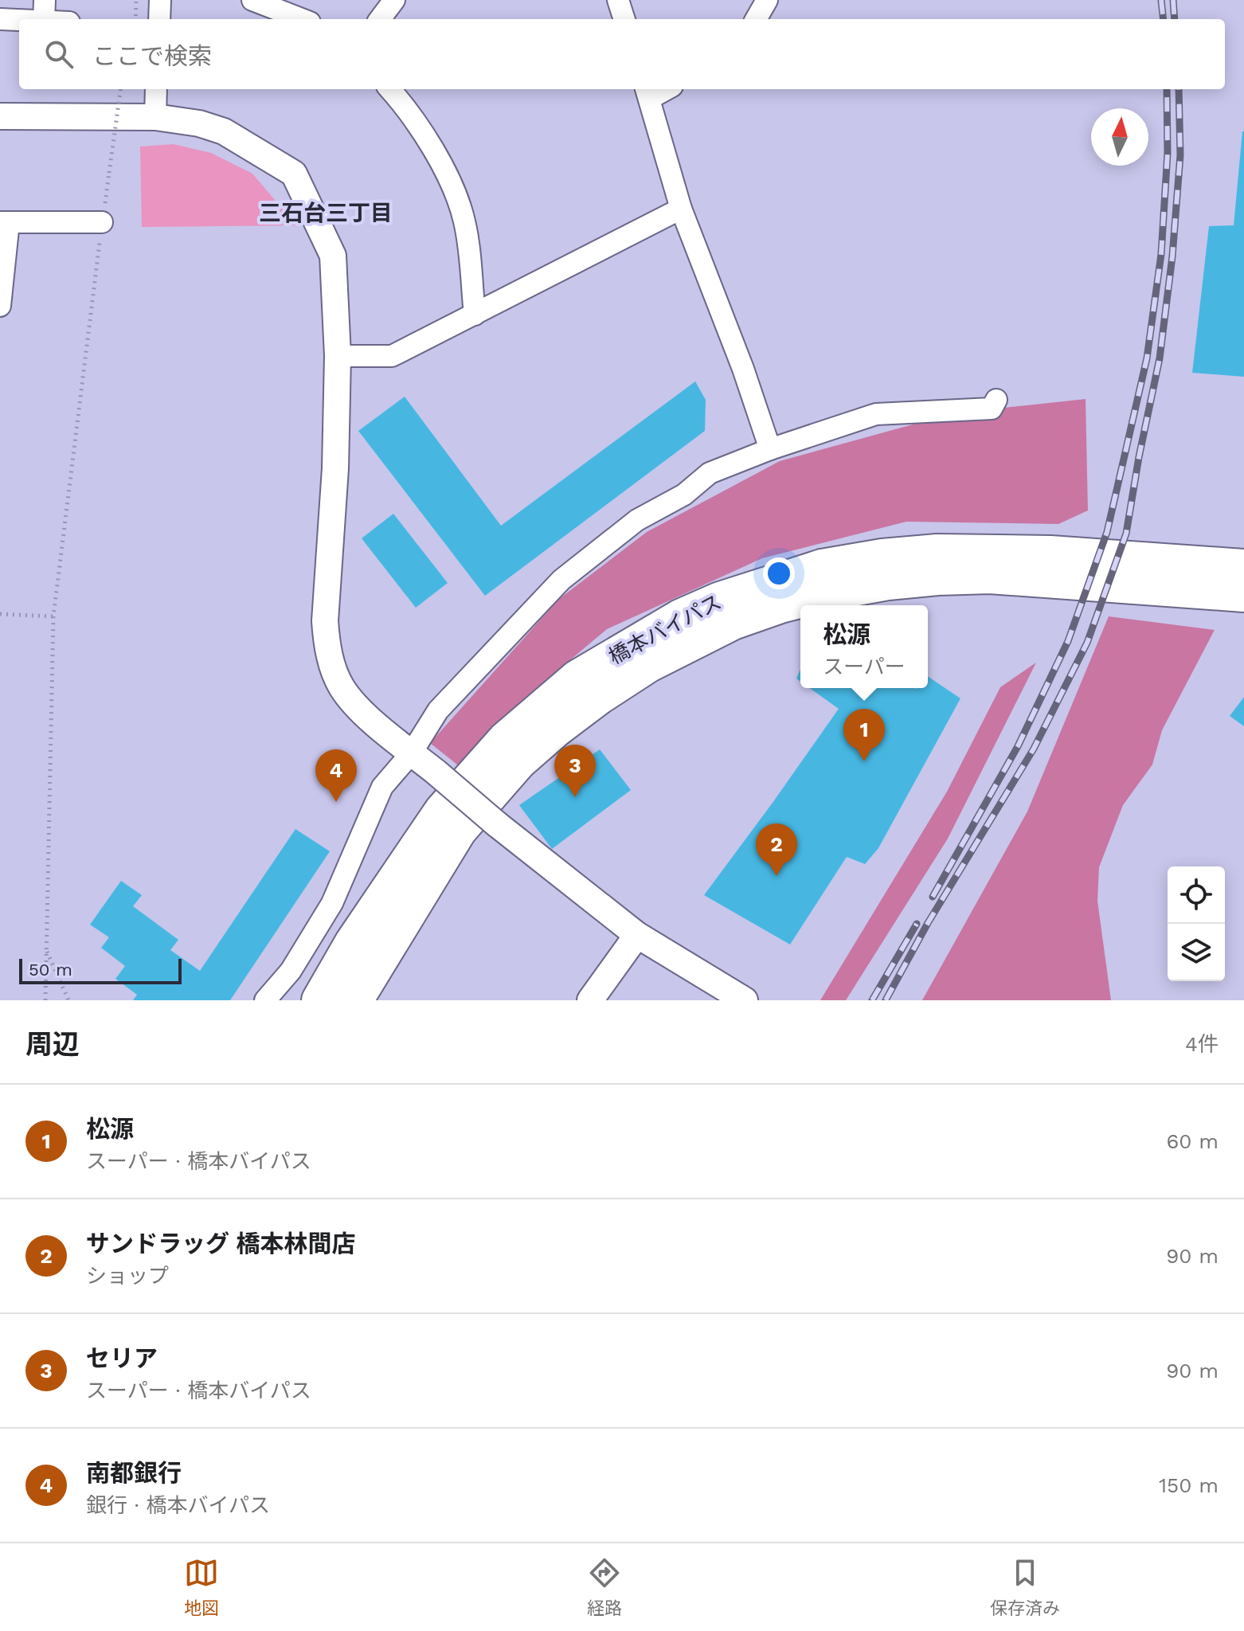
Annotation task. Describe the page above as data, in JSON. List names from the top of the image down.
{
  "streets": {
    "highway": ["橋本バイパス"]
  },
  "districts": ["三石台三丁目"],
  "scale_bar": "50 m",
  "north": "top",
  "page": {
    "search": "ここで検索",
    "popup": ["松源", "スーパー"],
    "pins": [
      "1",
      "3",
      "4",
      "2"
    ],
    "scale": "50 m",
    "heading": ["周辺", "4件"],
    "list": [
      {
        "mark": "1",
        "name": "松源",
        "note": "スーパー · 橋本バイパス",
        "value": "60 m"
      },
      {
        "mark": "2",
        "name": "サンドラッグ 橋本林間店",
        "note": "ショップ",
        "value": "90 m"
      },
      {
        "mark": "3",
        "name": "セリア",
        "note": "スーパー · 橋本バイパス",
        "value": "90 m"
      },
      {
        "mark": "4",
        "name": "南都銀行",
        "note": "銀行 · 橋本バイパス",
        "value": "150 m"
      }
    ],
    "nav": ["地図", "経路", "保存済み"]
  }
}
